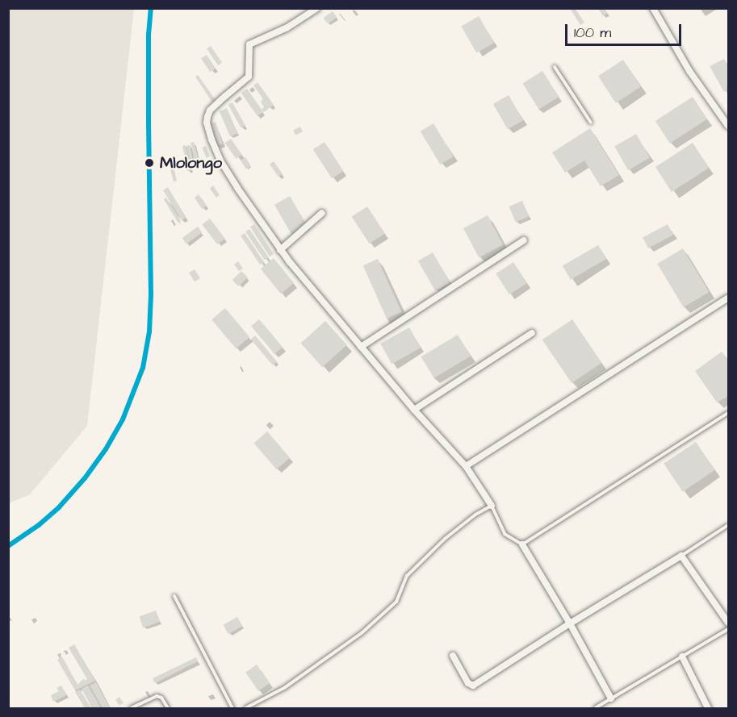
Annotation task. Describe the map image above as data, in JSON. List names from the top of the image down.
{
  "places": ["Mlolongo"],
  "scale_bar": "100 m"
}
